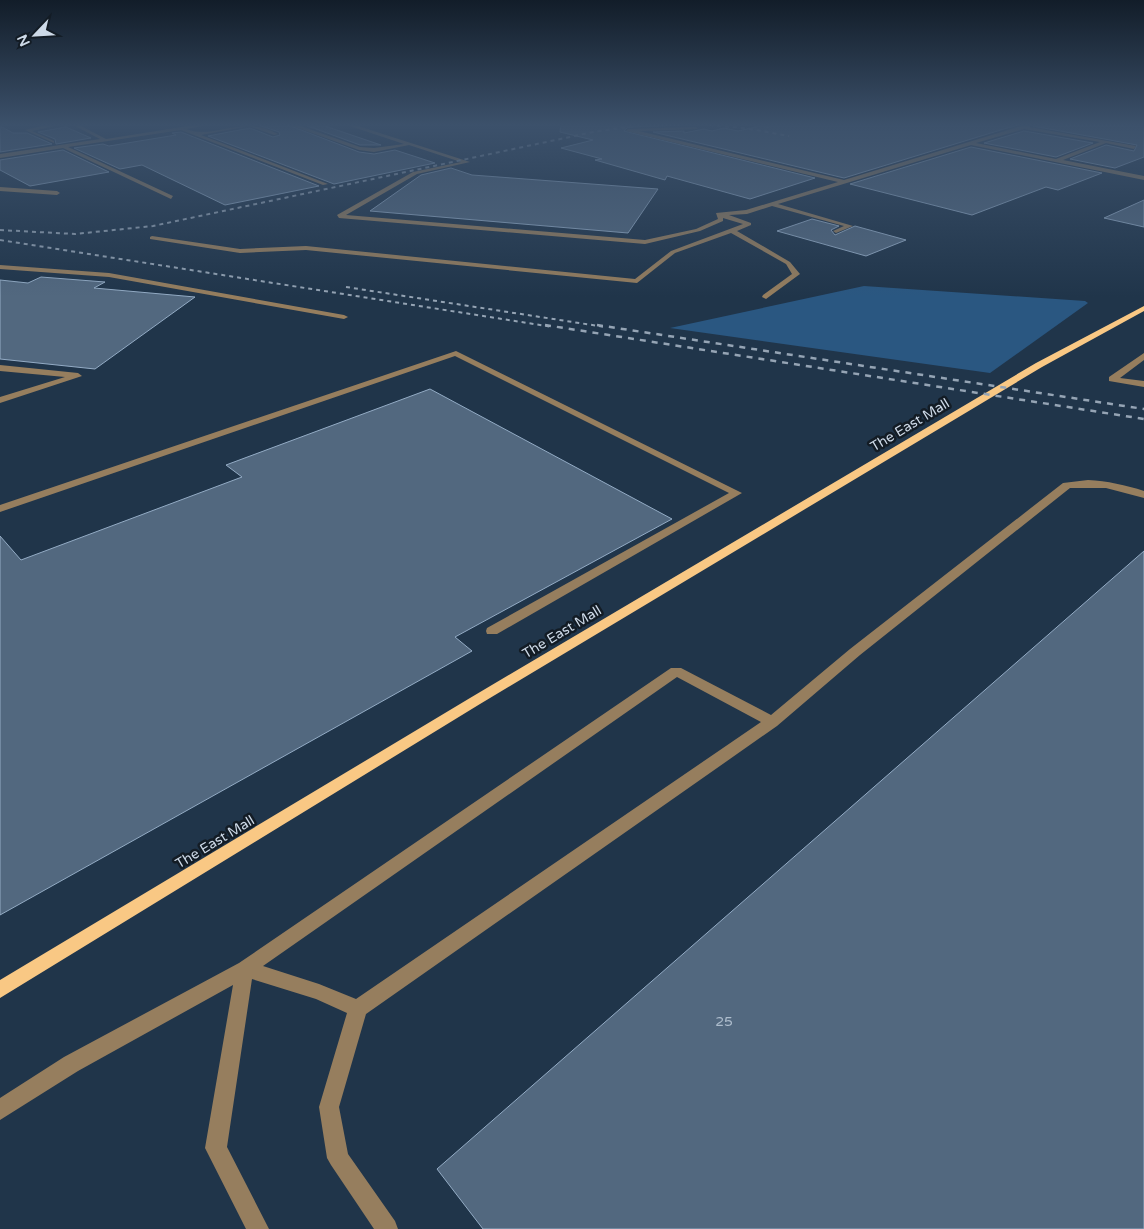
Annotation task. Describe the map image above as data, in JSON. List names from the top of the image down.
{
  "streets": {
    "main road": ["The East Mall"]
  },
  "house_numbers": ["25"],
  "north": "bottom left"
}
